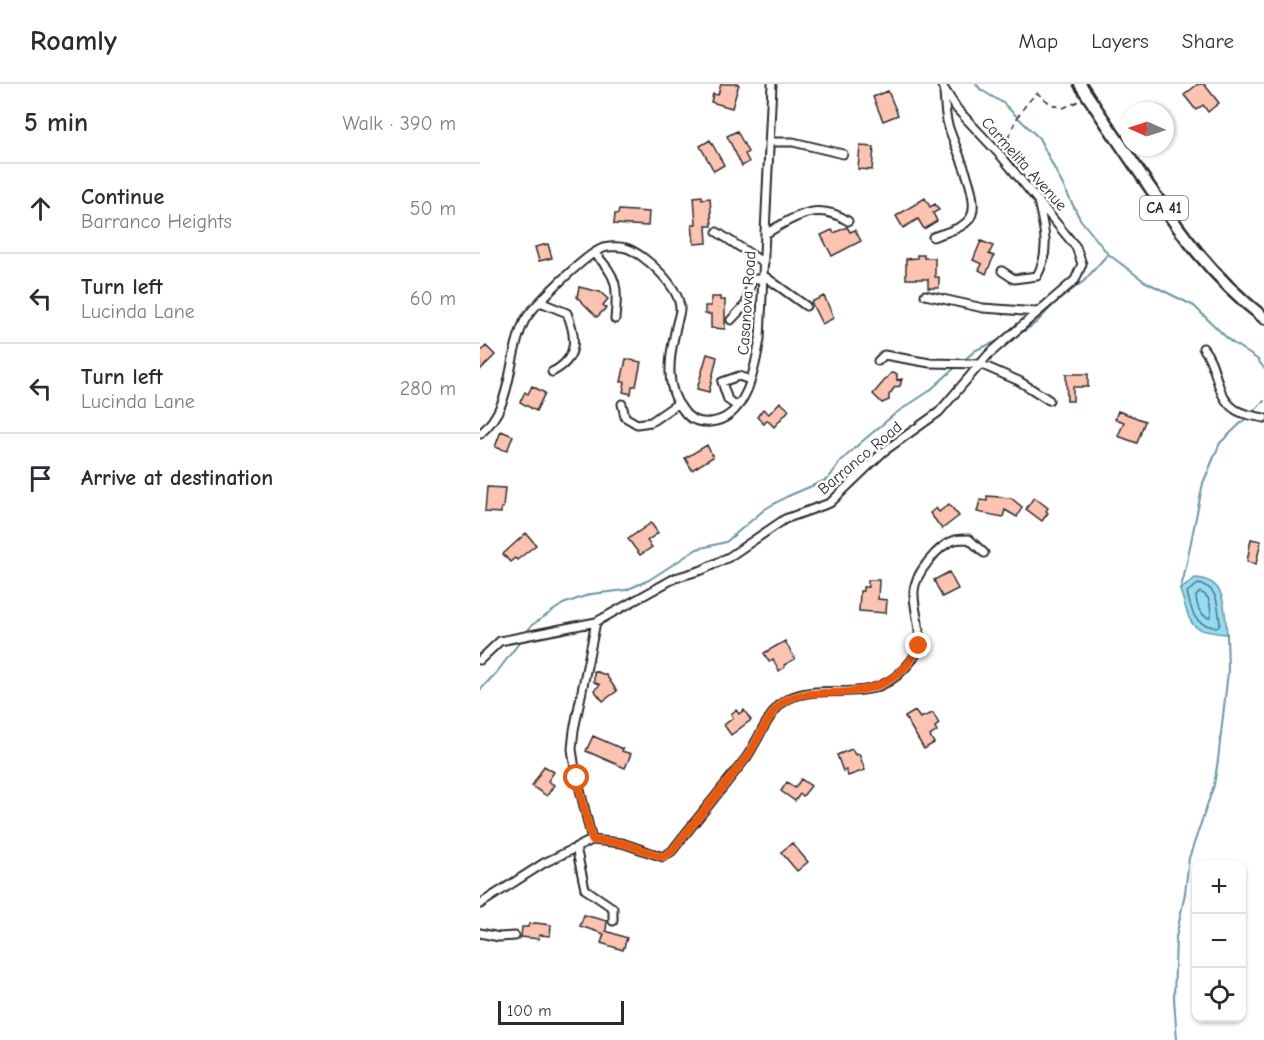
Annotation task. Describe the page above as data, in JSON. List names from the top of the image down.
{
  "streets": {
    "main road": ["CA 41"],
    "street": ["Carmelita Avenue", "Casanova Road", "Barranco Road"]
  },
  "crossings": [
    ["Carmelita Avenue", "Barranco Road"]
  ],
  "scale_bar": "100 m",
  "north": "left",
  "page": {
    "header": "Roamly",
    "nav": ["Map", "Layers", "Share"],
    "heading": ["5 min", "Walk · 390 m"],
    "list": [
      ["Continue", "Barranco Heights", "50 m"],
      ["Turn left", "Lucinda Lane", "60 m"],
      ["Turn left", "Lucinda Lane", "280 m"],
      "Arrive at destination"
    ],
    "map_buttons": ["+", "−"],
    "scale": "100 m"
  }
}
